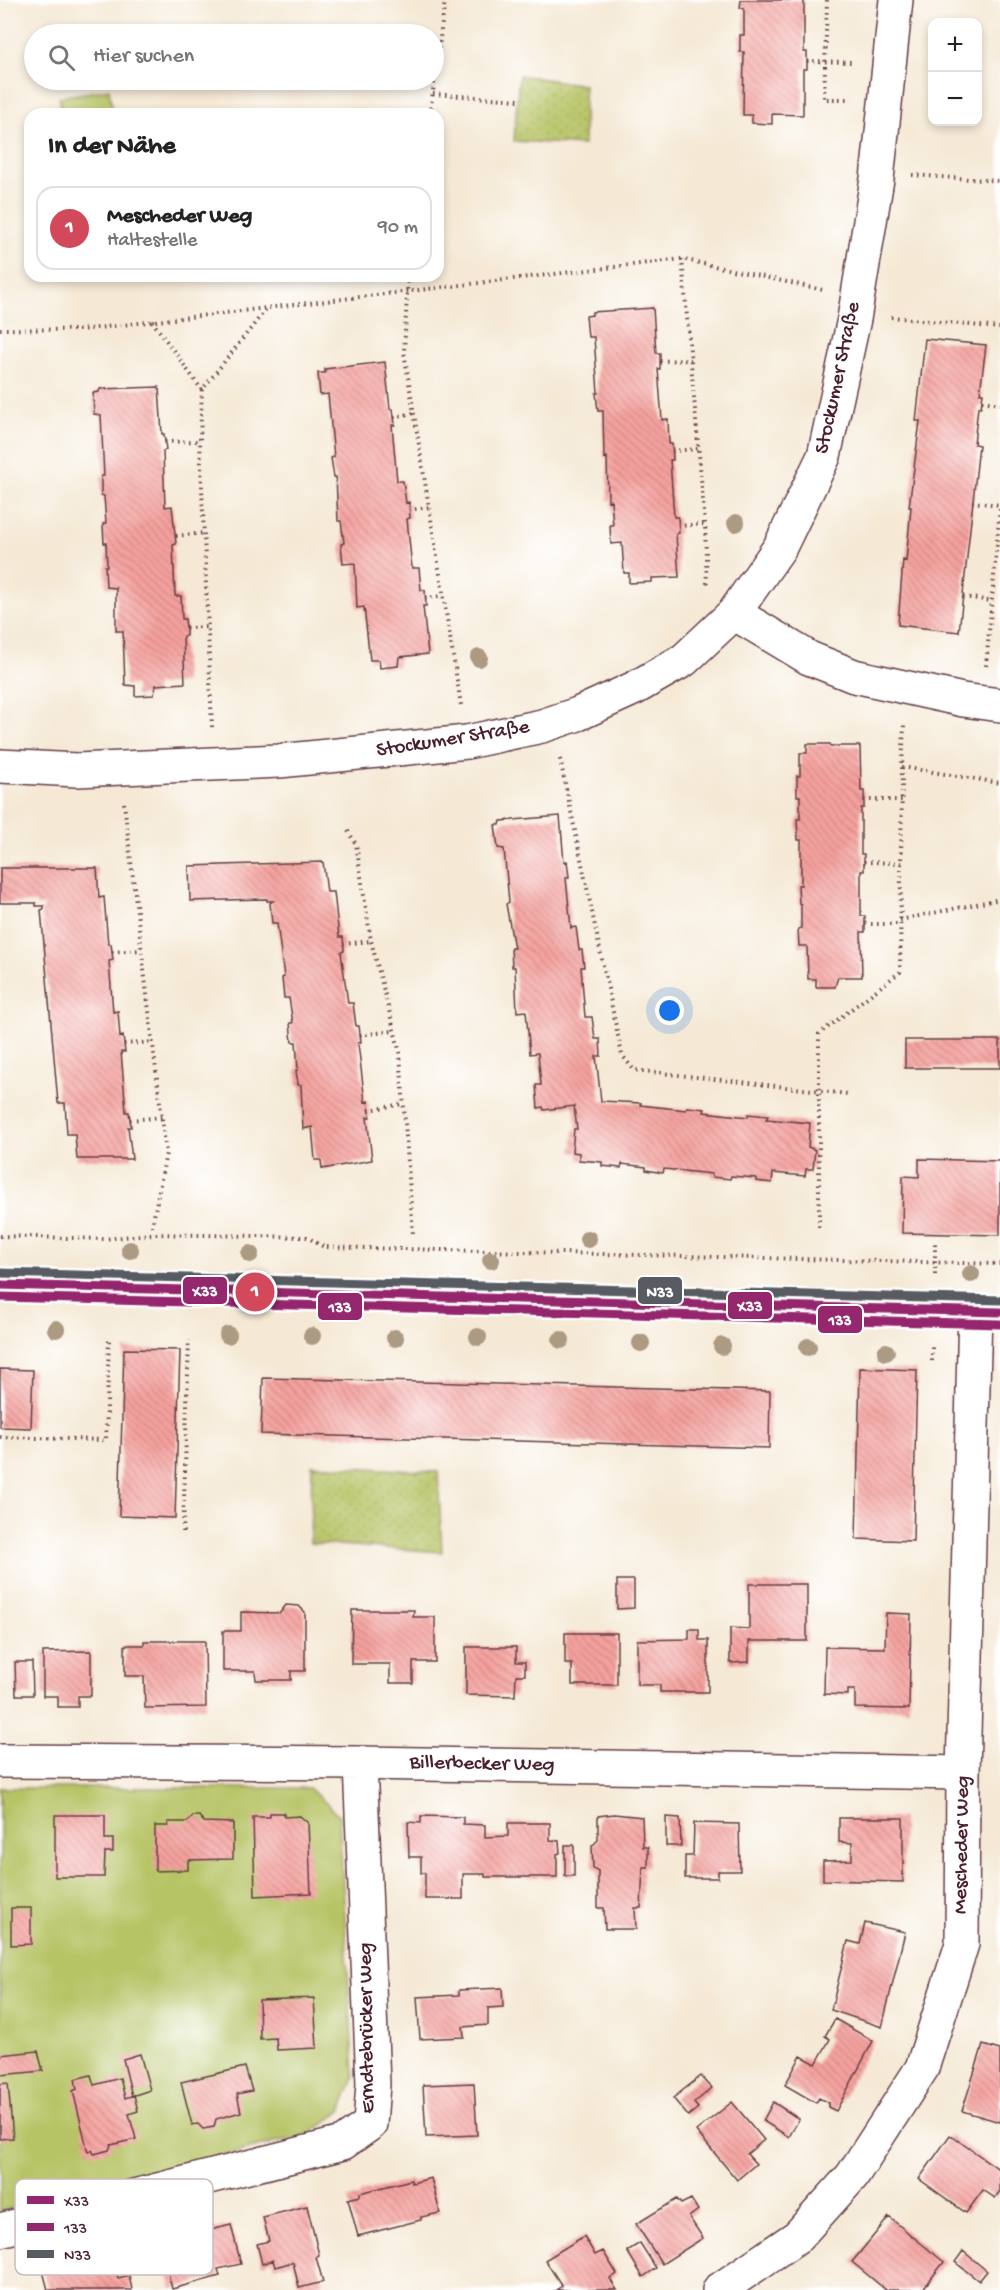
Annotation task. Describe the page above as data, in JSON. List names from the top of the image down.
{
  "streets": {
    "street": [
      "Stockumer Straße",
      "Billerbecker Weg",
      "Mescheder Weg",
      "Erndtebrücker Weg"
    ]
  },
  "crossings": [
    ["Billerbecker Weg", "Mescheder Weg"],
    ["Billerbecker Weg", "Erndtebrücker Weg"]
  ],
  "lines": ["transit line N33", "transit line X33", "transit line 133"],
  "legend": ["X33", "133", "N33"],
  "page": {
    "map_buttons": ["+", "−"],
    "search": "Hier suchen",
    "heading": "In der Nähe",
    "list": [
      {
        "mark": "1",
        "name": "Mescheder Weg",
        "note": "Haltestelle",
        "value": "90 m"
      }
    ],
    "pins": "1"
  }
}
